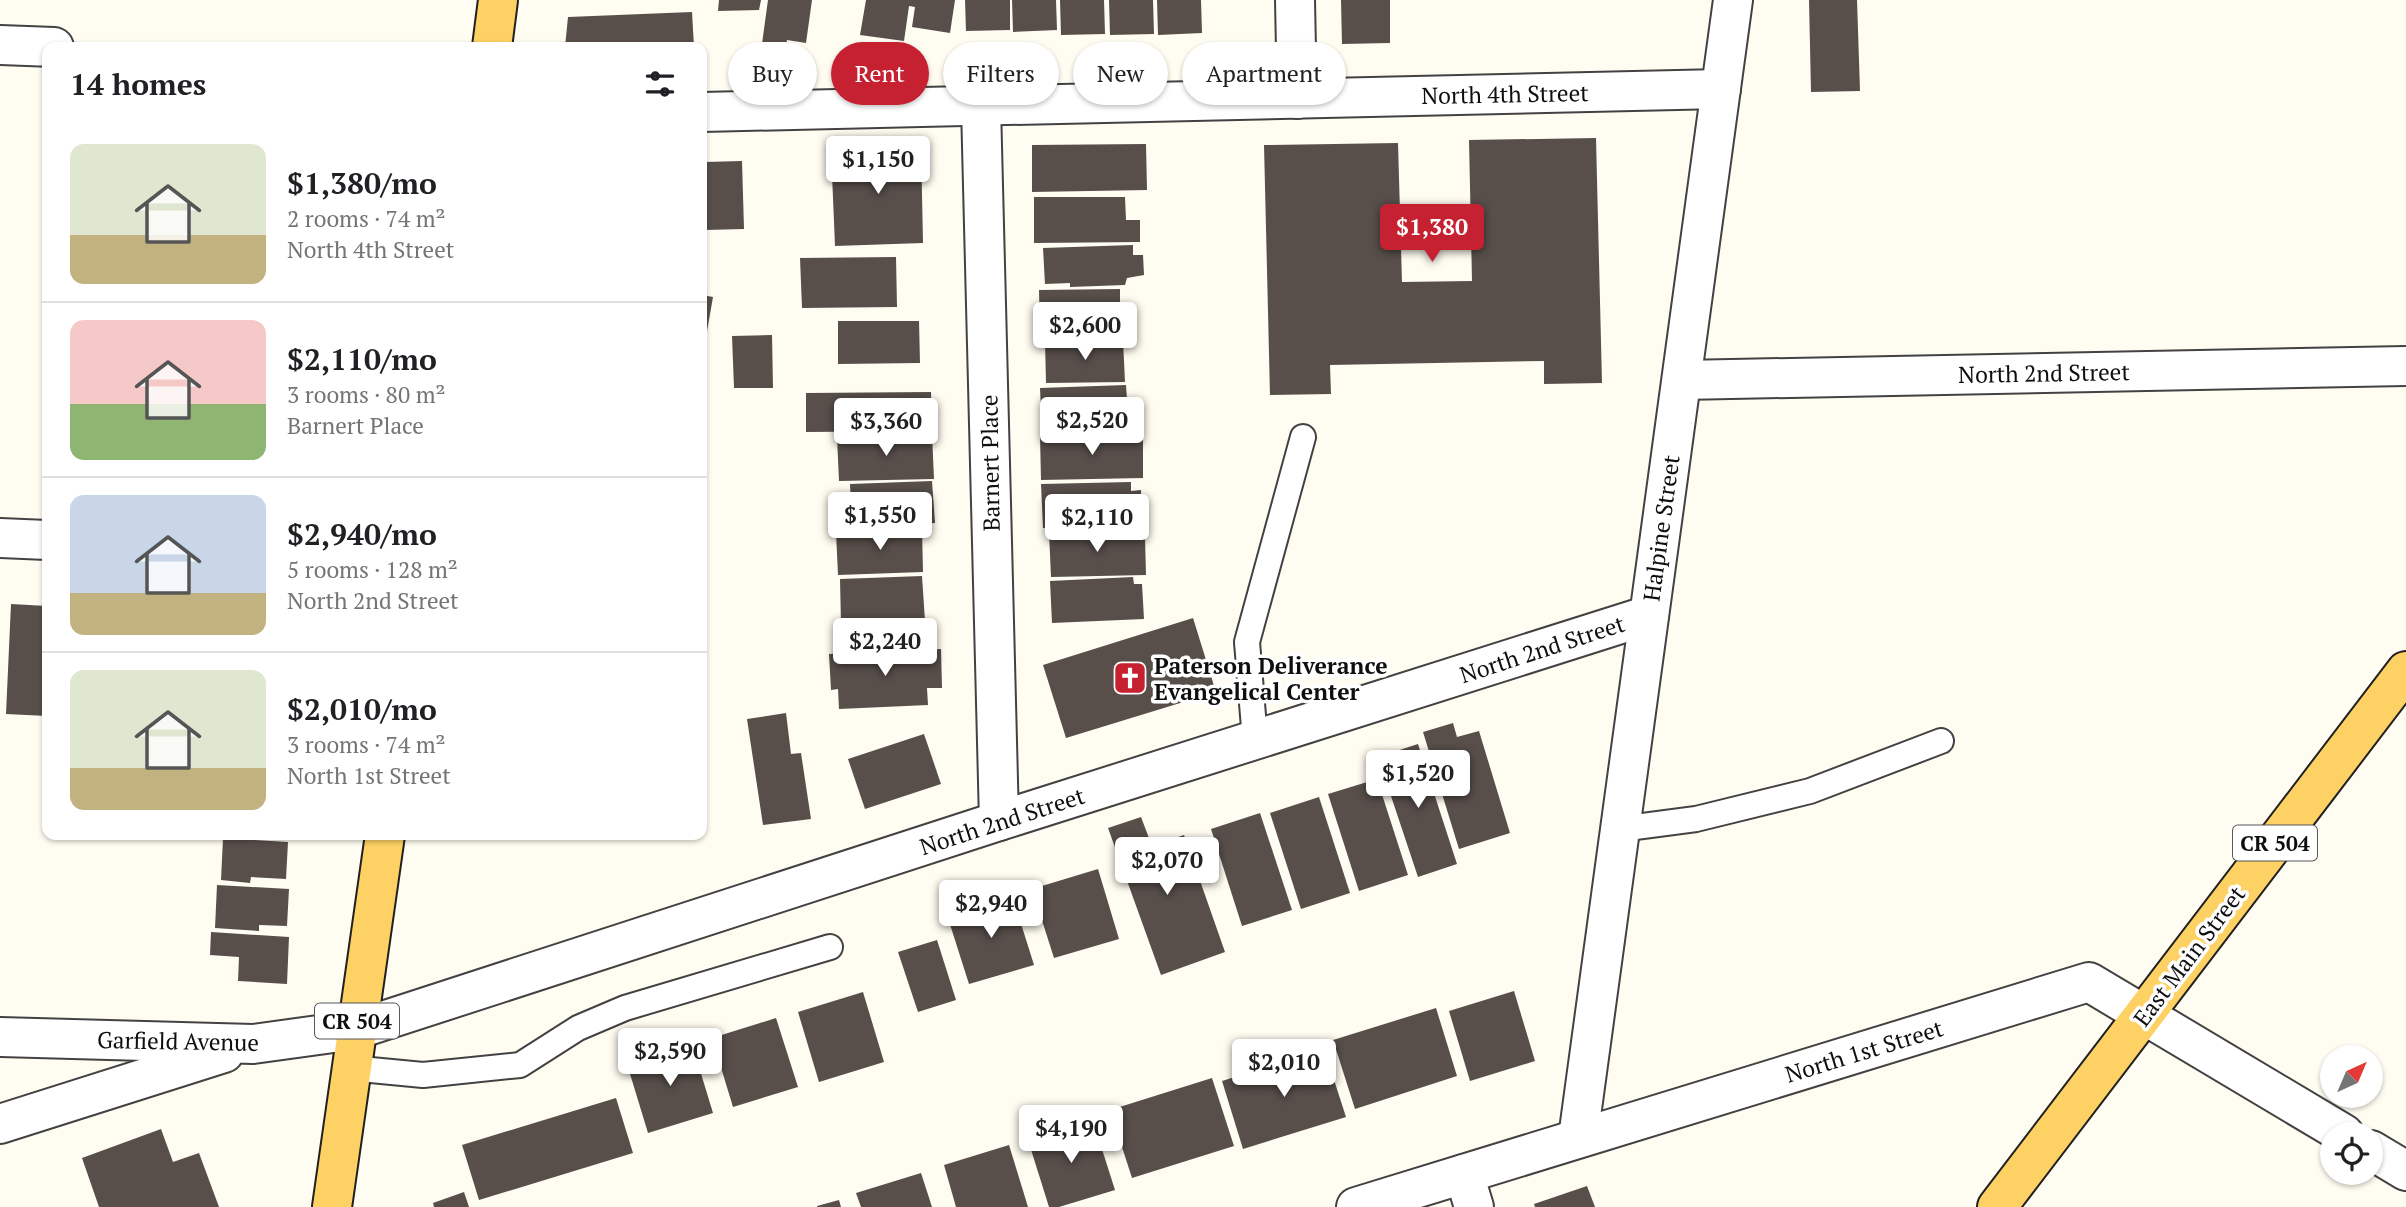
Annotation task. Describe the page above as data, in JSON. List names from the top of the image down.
{
  "streets": {
    "main road": ["CR 504", "East Main Street"],
    "street": [
      "North 4th Street",
      "North 2nd Street",
      "Barnert Place",
      "Halpine Street",
      "Garfield Avenue",
      "North 1st Street"
    ]
  },
  "crossings": [
    ["North 4th Street", "Barnert Place"],
    ["North 4th Street", "Halpine Street"],
    ["North 2nd Street", "Barnert Place"],
    ["North 2nd Street", "Halpine Street"],
    ["North 2nd Street", "CR 504"],
    ["North 2nd Street", "Garfield Avenue"],
    ["Halpine Street", "North 1st Street"],
    ["CR 504", "Garfield Avenue"],
    ["East Main Street", "North 1st Street"]
  ],
  "places": {
    "church": ["Paterson Deliverance Evangelical Center"]
  },
  "north": "top right",
  "page": {
    "chip": [
      "Buy",
      "Rent",
      "Filters",
      "New",
      "Apartment"
    ],
    "heading": "14 homes",
    "list": [
      {
        "name": "$1,380/mo",
        "note": "2 rooms · 74 m² · North 4th Street"
      },
      {
        "name": "$2,110/mo",
        "note": "3 rooms · 80 m² · Barnert Place"
      },
      {
        "name": "$2,940/mo",
        "note": "5 rooms · 128 m² · North 2nd Street"
      },
      {
        "name": "$2,010/mo",
        "note": "3 rooms · 74 m² · North 1st Street"
      }
    ],
    "price": [
      "$1,150",
      "$1,380",
      "$2,600",
      "$2,520",
      "$3,360",
      "$1,550",
      "$2,110",
      "$2,240",
      "$1,520",
      "$2,070",
      "$2,940",
      "$2,590",
      "$2,010",
      "$4,190"
    ]
  }
}
